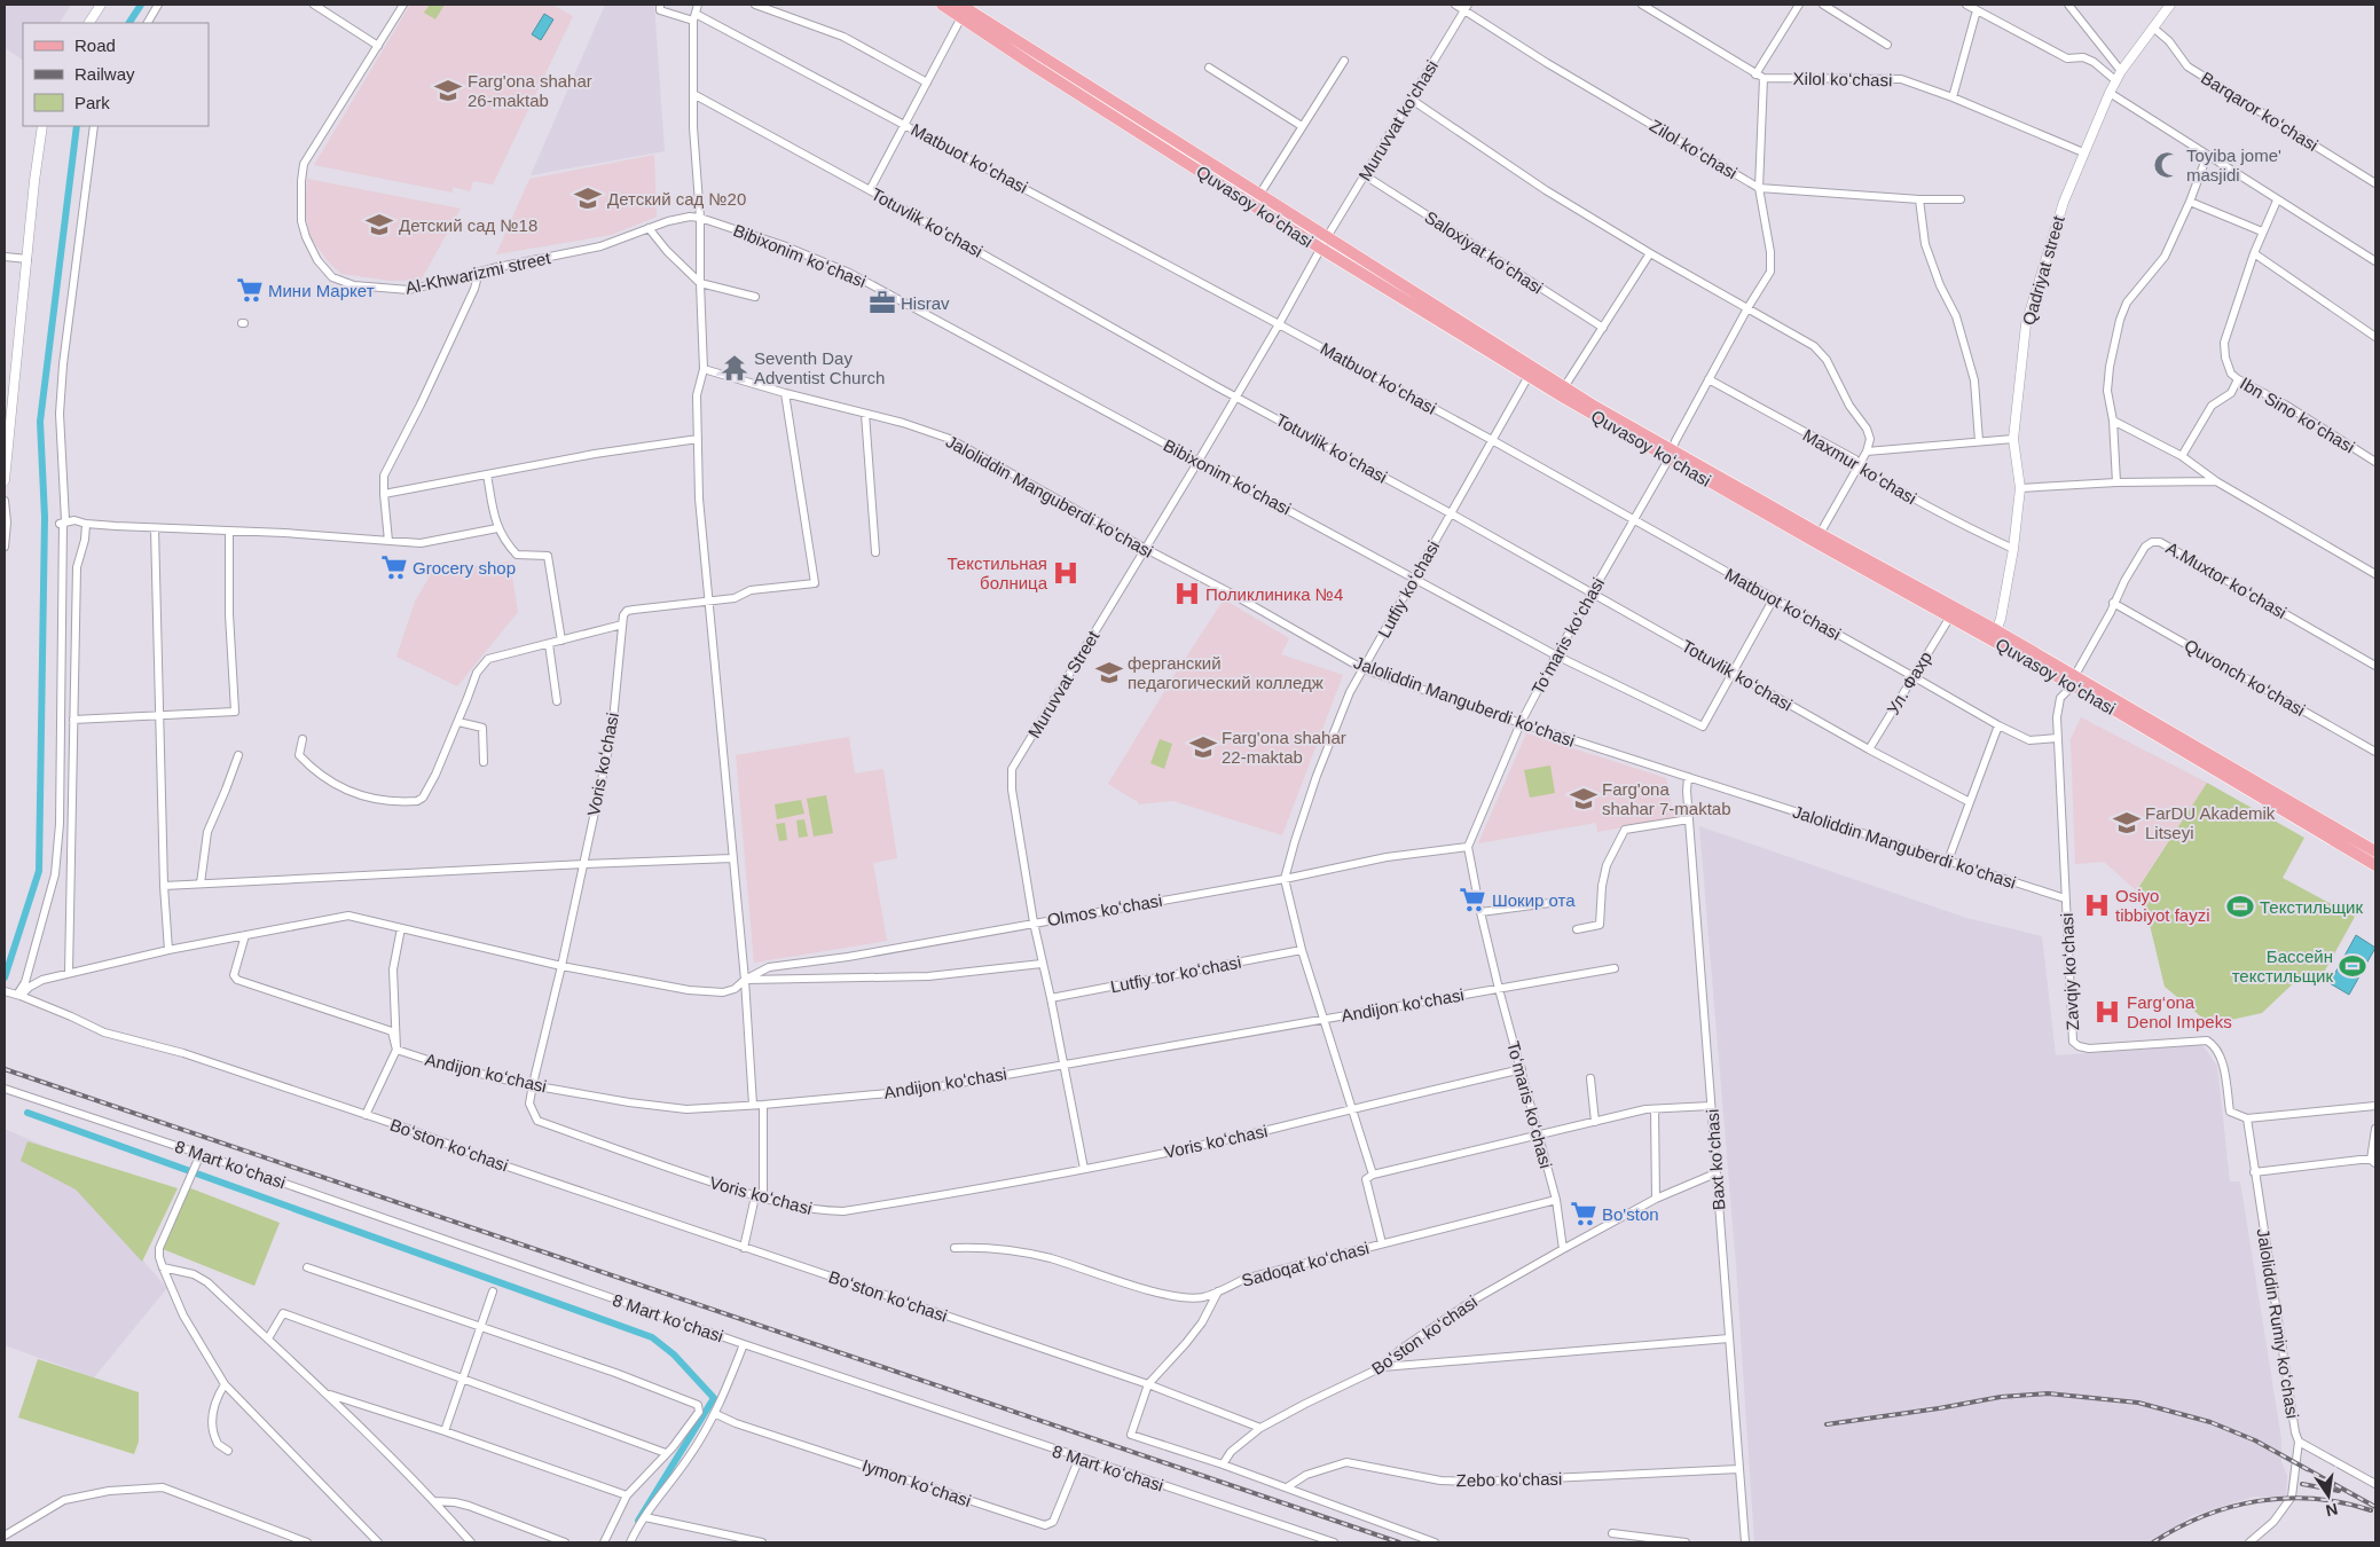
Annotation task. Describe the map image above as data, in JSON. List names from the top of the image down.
{
  "streets": {
    "main road": ["Quvasoy koʻchasi"],
    "street": [
      "Xilol koʻchasi",
      "Barqaror koʻchasi",
      "Muruvvat ko'chasi",
      "Zilol koʻchasi",
      "Matbuot koʻchasi",
      "Totuvlik koʻchasi",
      "Saloxiyat koʻchasi",
      "Bibixonim koʻchasi",
      "Qadriyat street",
      "Al-Khwarizmi street",
      "Ibn Sino koʻchasi",
      "Maxmur koʻchasi",
      "Jaloliddin Manguberdi ko'chasi",
      "A.Muxtor koʻchasi",
      "Lutfiy koʻchasi",
      "Toʻmaris koʻchasi",
      "Quvonch koʻchasi",
      "Ул. Фахр",
      "Muruvvat Street",
      "Voris koʻchasi",
      "Olmos koʻchasi",
      "Zavqiy koʻchasi",
      "Lutfiy tor koʻchasi",
      "Andijon koʻchasi",
      "Boʻston koʻchasi",
      "Baxt koʻchasi",
      "8 Mart koʻchasi",
      "Sadoqat koʻchasi",
      "Jaloliddin Rumiy koʻchasi",
      "Zebo koʻchasi",
      "Iymon koʻchasi"
    ]
  },
  "crossings": [
    ["Xilol koʻchasi", "Qadriyat street"],
    ["Xilol koʻchasi", "Toʻmaris koʻchasi"],
    ["Barqaror koʻchasi", "Qadriyat street"],
    ["Muruvvat ko'chasi", "Zilol koʻchasi"],
    ["Muruvvat ko'chasi", "Quvasoy koʻchasi"],
    ["Muruvvat ko'chasi", "Saloxiyat koʻchasi"],
    ["Muruvvat ko'chasi", "Muruvvat Street"],
    ["Zilol koʻchasi", "Toʻmaris koʻchasi"],
    ["Matbuot koʻchasi", "Lutfiy koʻchasi"],
    ["Matbuot koʻchasi", "Toʻmaris koʻchasi"],
    ["Matbuot koʻchasi", "Ул. Фахр"],
    ["Matbuot koʻchasi", "Muruvvat Street"],
    ["Matbuot koʻchasi", "Zavqiy koʻchasi"],
    ["Quvasoy koʻchasi", "Qadriyat street"],
    ["Quvasoy koʻchasi", "A.Muxtor koʻchasi"],
    ["Quvasoy koʻchasi", "Lutfiy koʻchasi"],
    ["Quvasoy koʻchasi", "Toʻmaris koʻchasi"],
    ["Quvasoy koʻchasi", "Ул. Фахр"],
    ["Quvasoy koʻchasi", "Muruvvat Street"],
    ["Quvasoy koʻchasi", "Zavqiy koʻchasi"],
    ["Totuvlik koʻchasi", "Bibixonim koʻchasi"],
    ["Totuvlik koʻchasi", "Lutfiy koʻchasi"],
    ["Totuvlik koʻchasi", "Toʻmaris koʻchasi"],
    ["Totuvlik koʻchasi", "Ул. Фахр"],
    ["Totuvlik koʻchasi", "Muruvvat Street"],
    ["Bibixonim koʻchasi", "Al-Khwarizmi street"],
    ["Bibixonim koʻchasi", "Lutfiy koʻchasi"],
    ["Bibixonim koʻchasi", "Toʻmaris koʻchasi"],
    ["Bibixonim koʻchasi", "Muruvvat Street"],
    ["Qadriyat street", "Maxmur koʻchasi"],
    ["Maxmur koʻchasi", "Toʻmaris koʻchasi"],
    ["Jaloliddin Manguberdi ko'chasi", "Lutfiy koʻchasi"],
    ["Jaloliddin Manguberdi ko'chasi", "Toʻmaris koʻchasi"],
    ["Jaloliddin Manguberdi ko'chasi", "Muruvvat Street"],
    ["Jaloliddin Manguberdi ko'chasi", "Zavqiy koʻchasi"],
    ["Jaloliddin Manguberdi ko'chasi", "Baxt koʻchasi"],
    ["A.Muxtor koʻchasi", "Quvonch koʻchasi"],
    ["A.Muxtor koʻchasi", "Zavqiy koʻchasi"],
    ["Lutfiy koʻchasi", "Voris koʻchasi"],
    ["Lutfiy koʻchasi", "Olmos koʻchasi"],
    ["Lutfiy koʻchasi", "Lutfiy tor koʻchasi"],
    ["Lutfiy koʻchasi", "Andijon koʻchasi"],
    ["Toʻmaris koʻchasi", "Voris koʻchasi"],
    ["Toʻmaris koʻchasi", "Olmos koʻchasi"],
    ["Toʻmaris koʻchasi", "Andijon koʻchasi"],
    ["Toʻmaris koʻchasi", "Boʻston koʻchasi"],
    ["Toʻmaris koʻchasi", "Sadoqat koʻchasi"],
    ["Muruvvat Street", "Voris koʻchasi"],
    ["Muruvvat Street", "Olmos koʻchasi"],
    ["Muruvvat Street", "Lutfiy tor koʻchasi"],
    ["Muruvvat Street", "Andijon koʻchasi"],
    ["Voris koʻchasi", "Olmos koʻchasi"],
    ["Voris koʻchasi", "Andijon koʻchasi"],
    ["Olmos koʻchasi", "Boʻston koʻchasi"],
    ["Zavqiy koʻchasi", "Jaloliddin Rumiy koʻchasi"],
    ["Boʻston koʻchasi", "Baxt koʻchasi"],
    ["Baxt koʻchasi", "Zebo koʻchasi"],
    ["8 Mart koʻchasi", "Iymon koʻchasi"]
  ],
  "places": {
    "school or university": [
      "Farg'ona shahar 26-maktab",
      "Детский сад №20",
      "Детский сад №18",
      "ферганский педагогический колледж",
      "Farg'ona shahar 22-maktab",
      "Farg'ona shahar 7-maktab",
      "FarDU Akademik Litseyi"
    ],
    "mosque": ["Toyiba jome' masjidi"],
    "supermarket": [
      "Мини Маркет",
      "Grocery shop",
      "Шокир ота",
      "Bo'ston"
    ],
    "office": ["Hisrav"],
    "temple": ["Seventh Day Adventist Church"],
    "hospital": [
      "Текстильная болница",
      "Поликлиника №4",
      "Osiyo tibbiyot fayzi",
      "Farg‘ona Denol Impeks"
    ],
    "sports": ["Текстильщик", "Бассейн текстильщик"]
  },
  "legend": ["Road", "Railway", "Park"],
  "north": "bottom"
}
